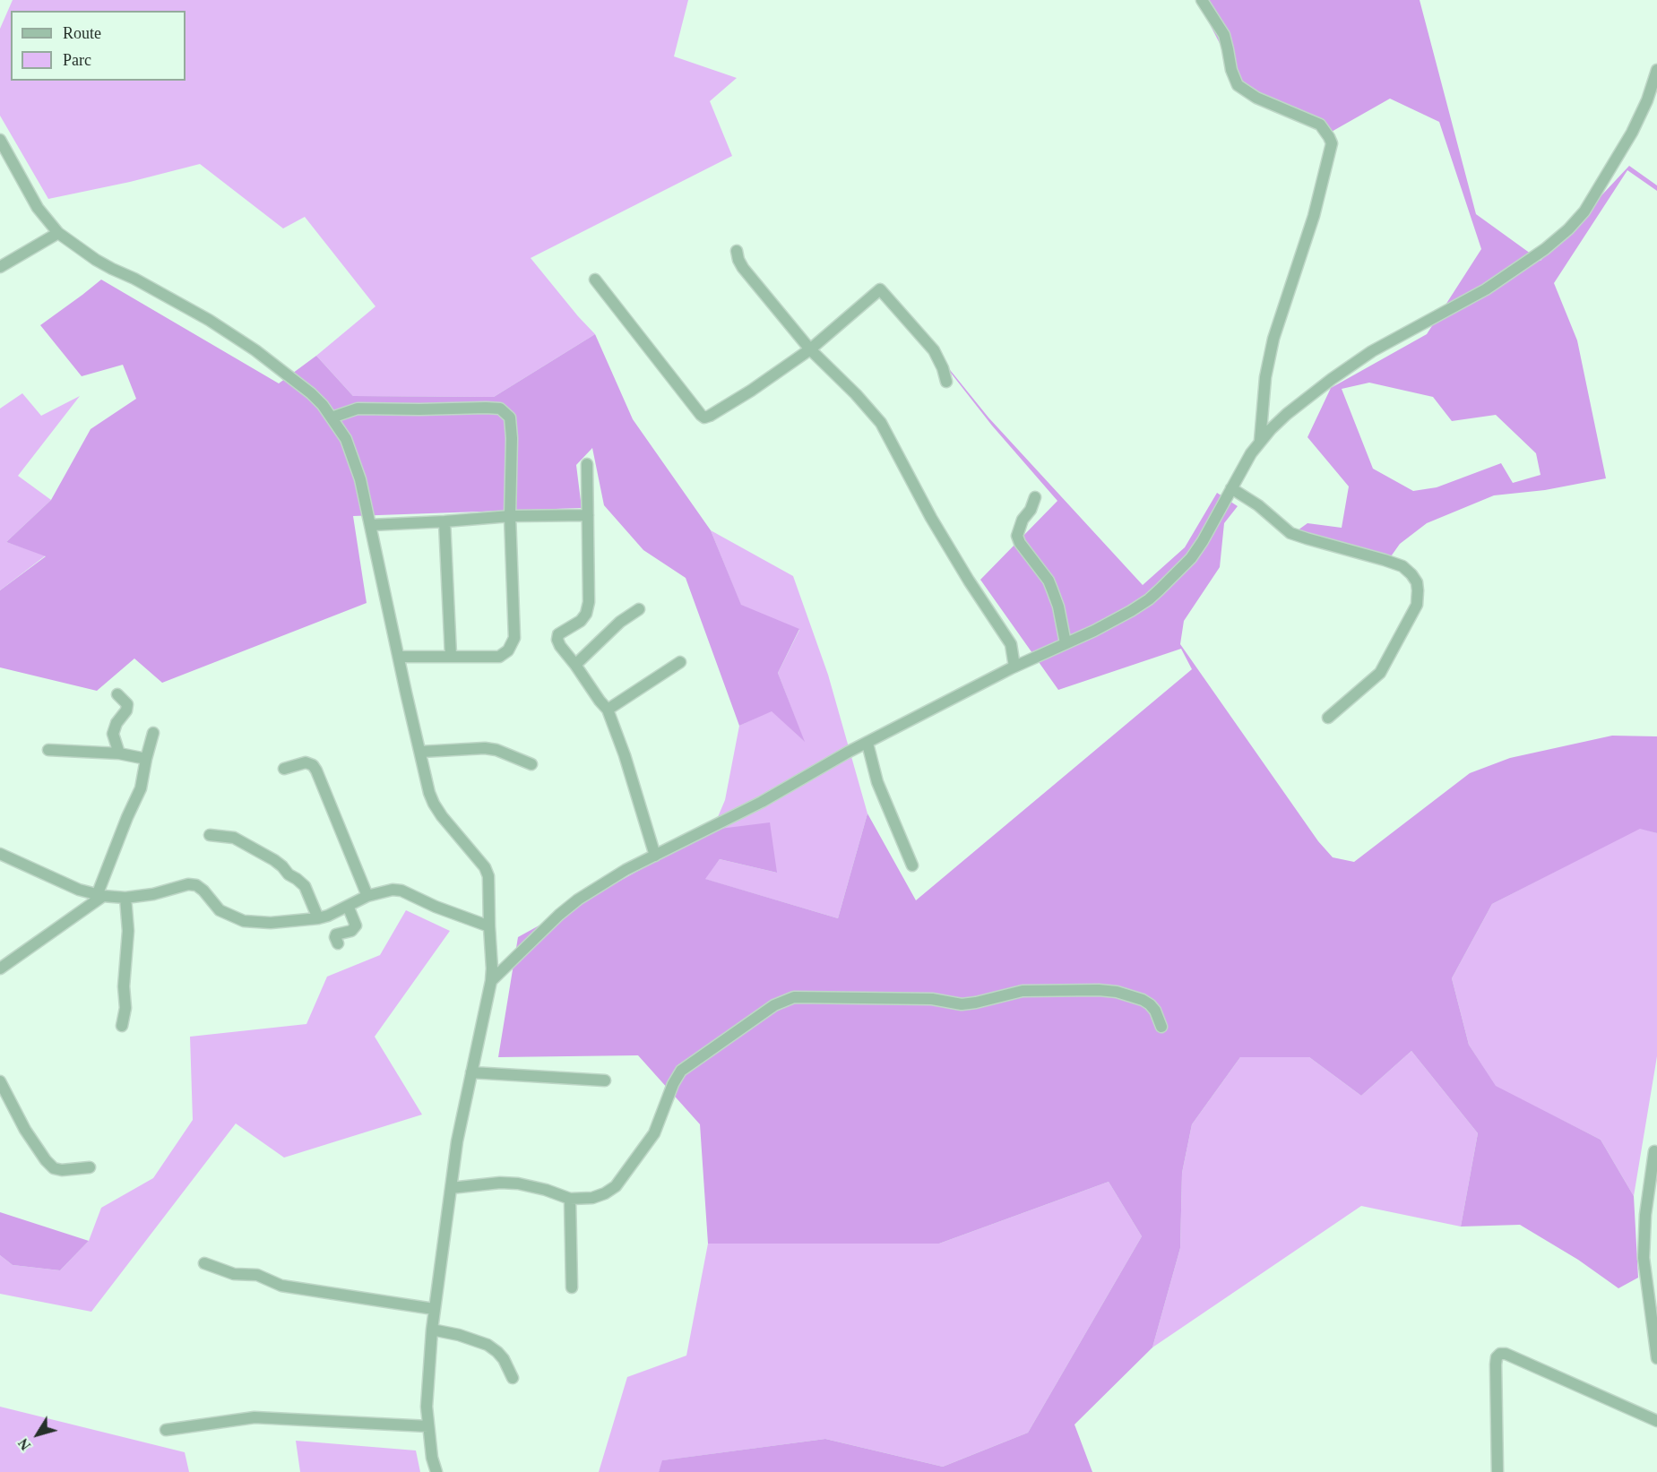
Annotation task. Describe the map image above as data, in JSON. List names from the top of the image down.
{
  "legend": ["Route", "Parc"],
  "north": "bottom left"
}
